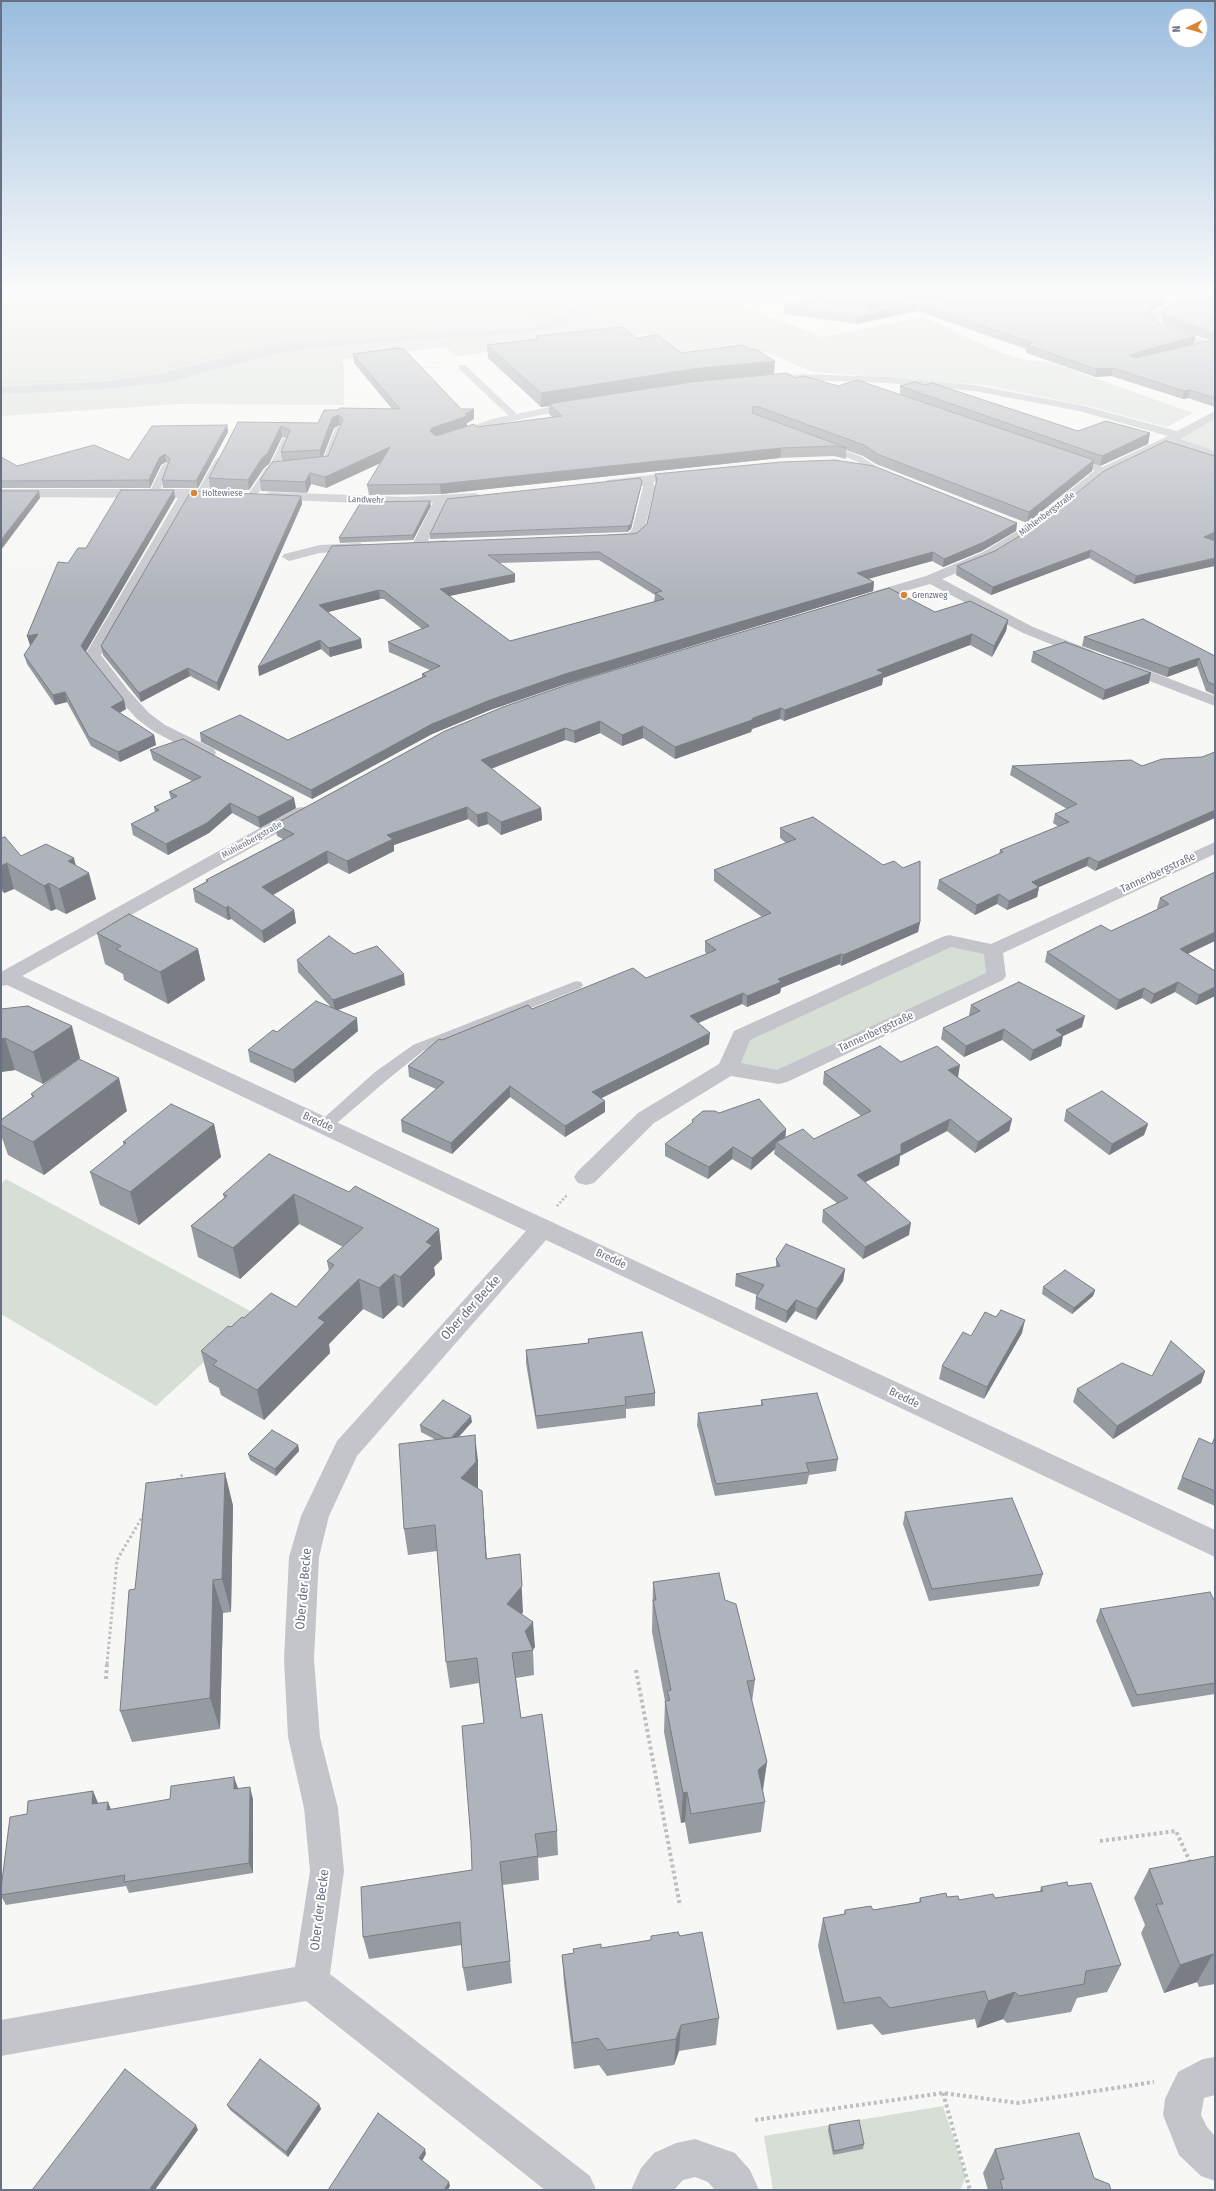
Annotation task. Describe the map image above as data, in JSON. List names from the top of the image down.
{
  "streets": {
    "street": [
      "Landwehr",
      "Mühlenbergstraße",
      "Tannenbergstraße",
      "Bredde",
      "Ober der Becke"
    ]
  },
  "crossings": [
    ["Mühlenbergstraße", "Bredde"],
    ["Bredde", "Ober der Becke"]
  ],
  "places": ["Holtewiese", "Grenzweg"],
  "north": "left"
}
